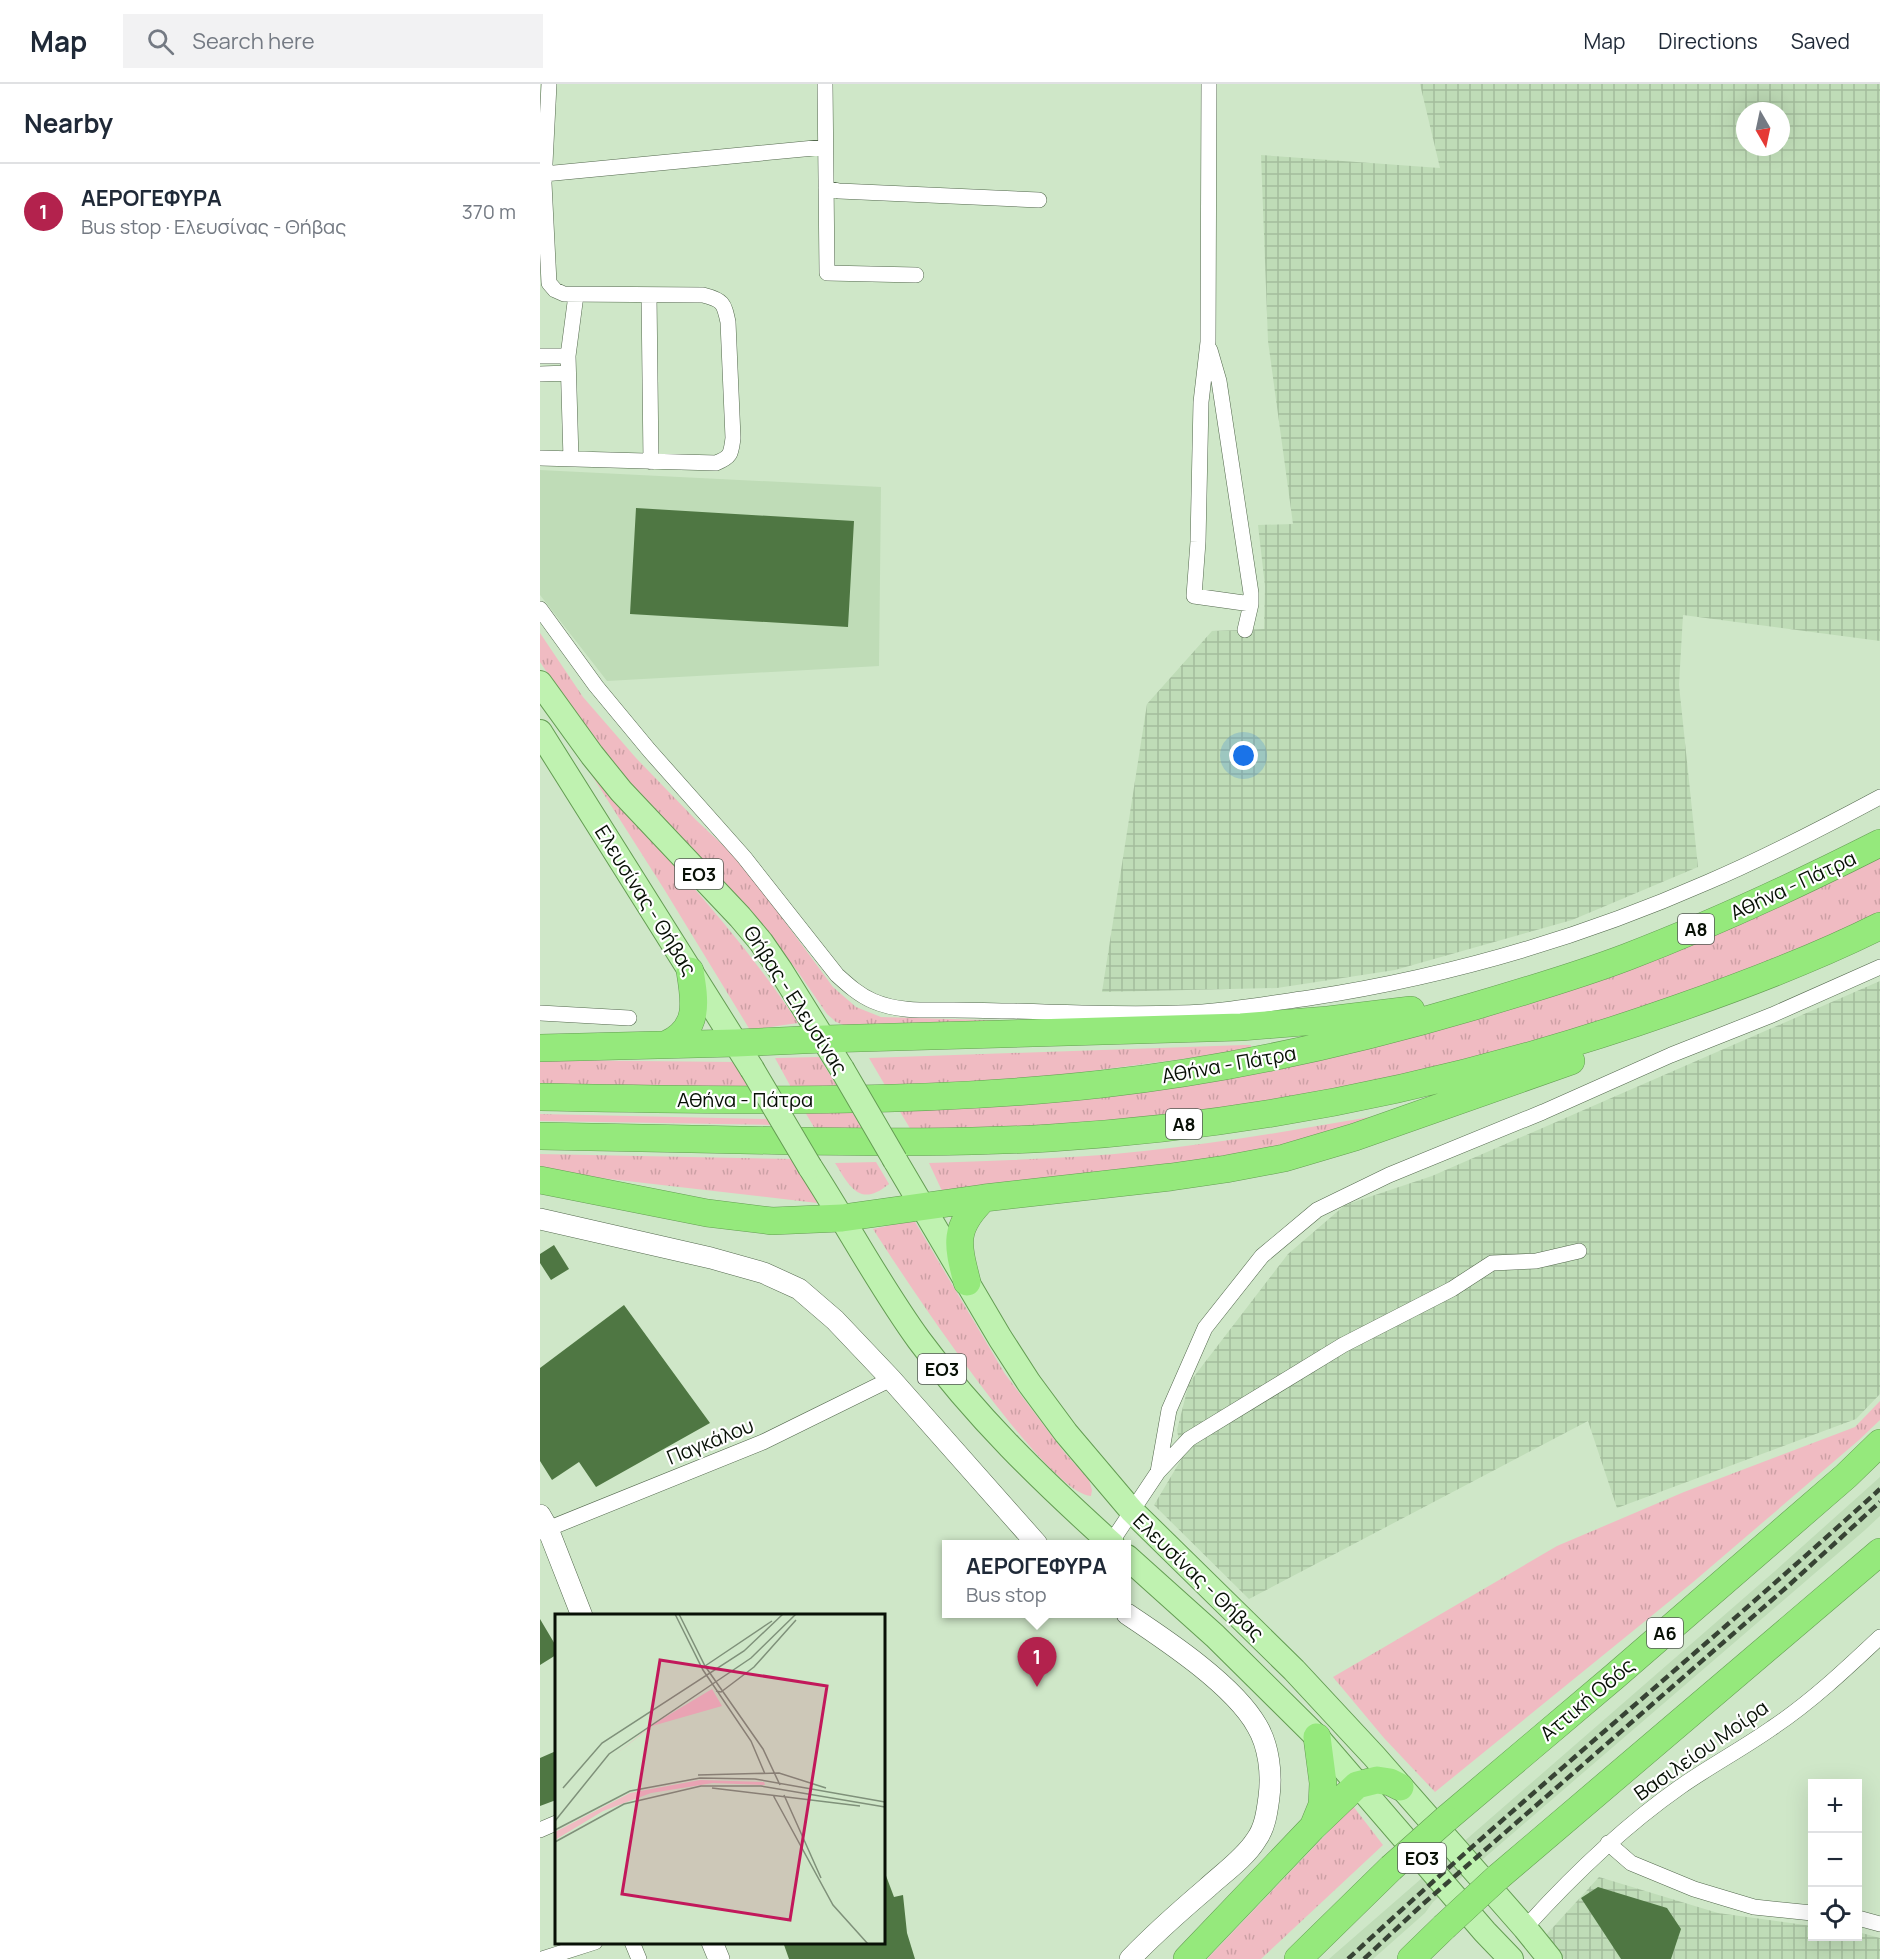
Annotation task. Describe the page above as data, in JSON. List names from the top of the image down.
{
  "streets": {
    "highway": [
      "Αθήνα - Πάτρα",
      "Α8",
      "Α6",
      "Αττική Οδός"
    ],
    "main road": ["ΕΟ3", "Ελευσίνας - Θήβας", "Θήβας - Ελευσίνας"],
    "street": ["Παγκάλου", "Βασιλείου Μοίρα"]
  },
  "crossings": [
    ["Ελευσίνας - Θήβας", "Θήβας - Ελευσίνας"],
    ["Ελευσίνας - Θήβας", "Βασιλείου Μοίρα"]
  ],
  "north": "bottom",
  "page": {
    "header": "Map",
    "search": "Search here",
    "nav": ["Map", "Directions", "Saved"],
    "heading": "Nearby",
    "list": [
      {
        "mark": "1",
        "name": "ΑΕΡΟΓΕΦΥΡΑ",
        "note": "Bus stop · Ελευσίνας - Θήβας",
        "value": "370 m"
      }
    ],
    "popup": ["ΑΕΡΟΓΕΦΥΡΑ", "Bus stop"],
    "pins": "1",
    "map_buttons": ["+", "−"]
  }
}
